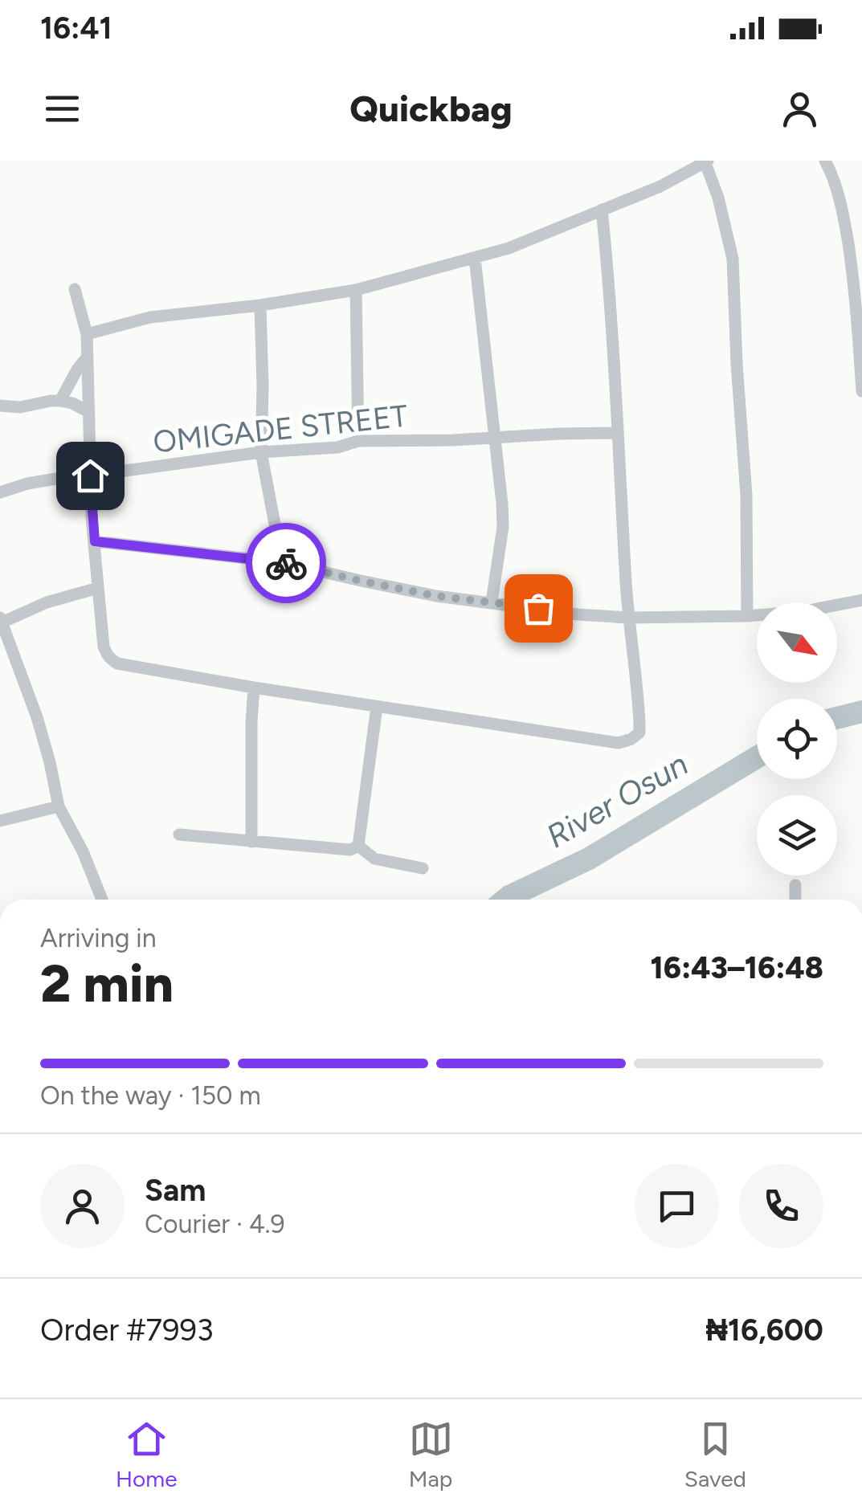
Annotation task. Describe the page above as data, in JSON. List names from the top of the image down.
{
  "streets": {
    "street": ["OMIGADE STREET"]
  },
  "water": ["River Osun"],
  "north": "bottom right",
  "page": {
    "status": "16:41",
    "header": "Quickbag",
    "heading": ["2 min", "Arriving in", "16:43–16:48"],
    "panel": [
      "Sam",
      "Courier · 4.9",
      "Order #7993",
      "₦16,600"
    ],
    "bar": "On the way · 150 m",
    "tabs": ["Home", "Map", "Saved"]
  }
}
